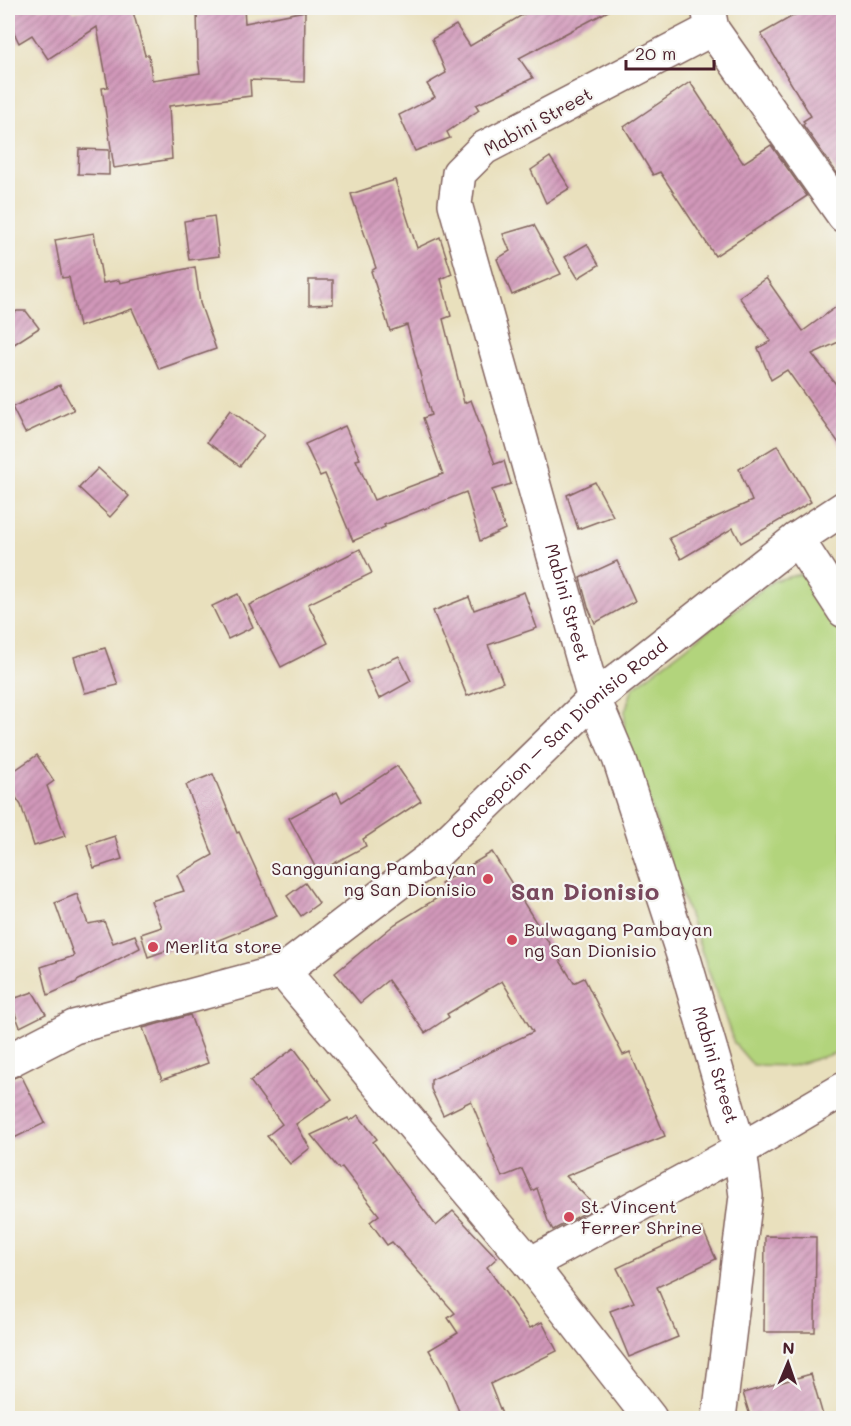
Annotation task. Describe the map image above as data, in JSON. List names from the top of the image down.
{
  "streets": {
    "street": ["Mabini Street", "Concepcion – San Dionisio Road"]
  },
  "crossings": [
    ["Mabini Street", "Concepcion – San Dionisio Road"]
  ],
  "districts": ["San Dionisio"],
  "places": [
    "Sangguniang Pambayan ng San Dionisio",
    "Bulwagang Pambayan ng San Dionisio",
    "Merlita store",
    "St. Vincent Ferrer Shrine"
  ],
  "scale_bar": "20 m",
  "north": "top"
}
